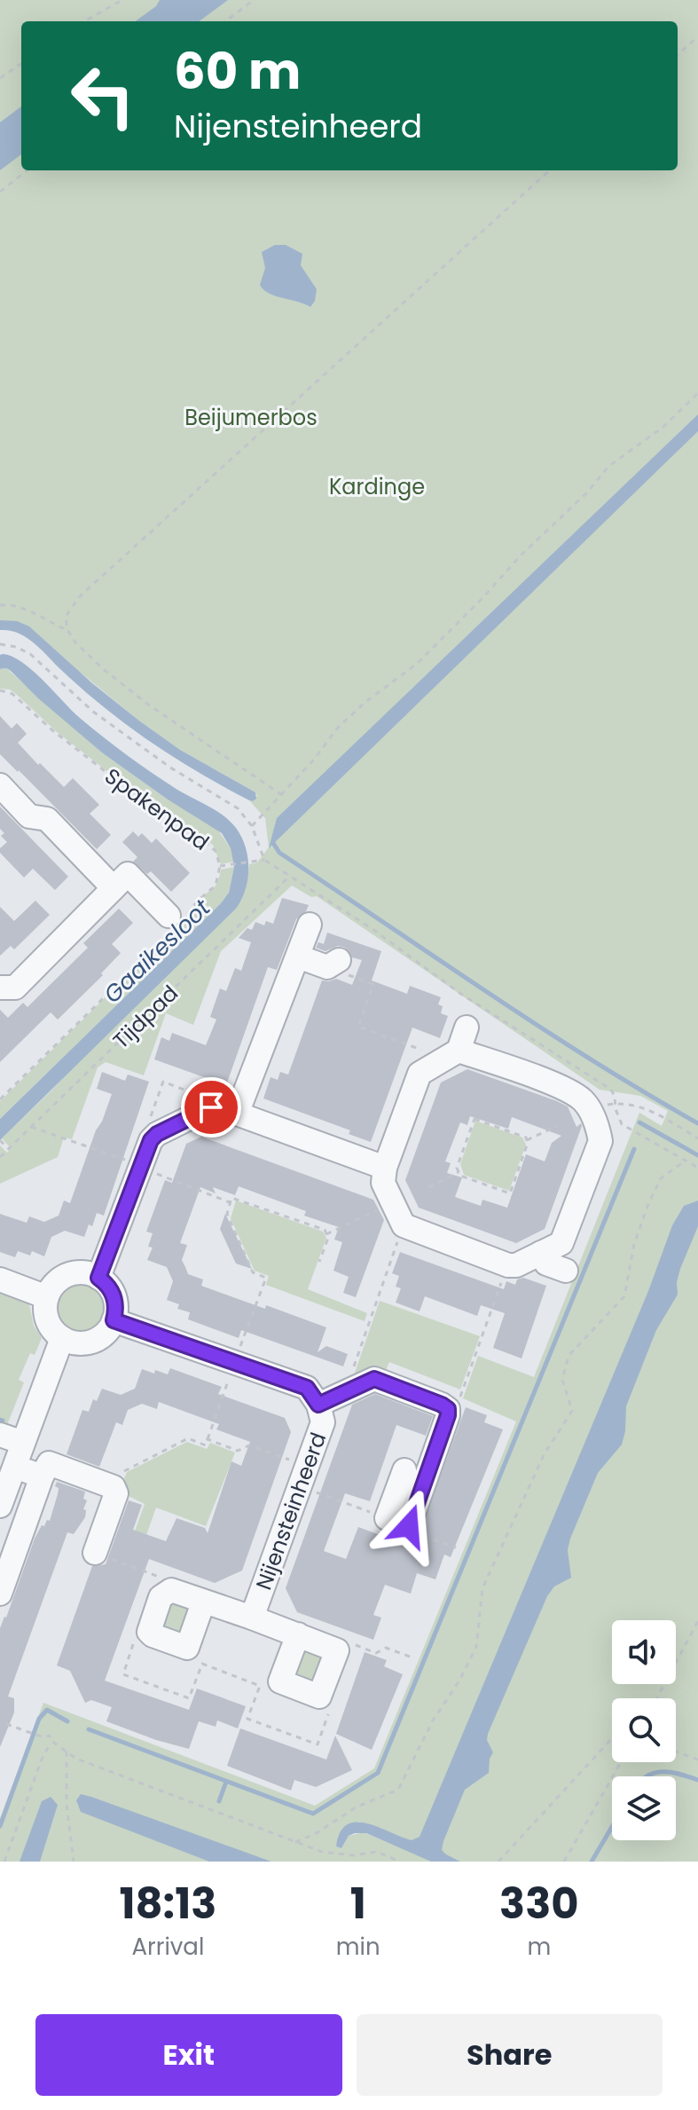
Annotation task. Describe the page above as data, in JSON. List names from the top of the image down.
{
  "streets": {
    "street": ["Nijensteinheerd"],
    "path": ["Spakenpad", "Tijdpad"]
  },
  "water": ["Gaaikesloot"],
  "parks": ["Beijumerbos", "Kardinge"],
  "page": {
    "turn": ["60 m", "Nijensteinheerd"],
    "eta": [
      "18:13",
      "Arrival",
      "1",
      "min",
      "330",
      "m"
    ],
    "buttons": ["Exit", "Share"]
  }
}
